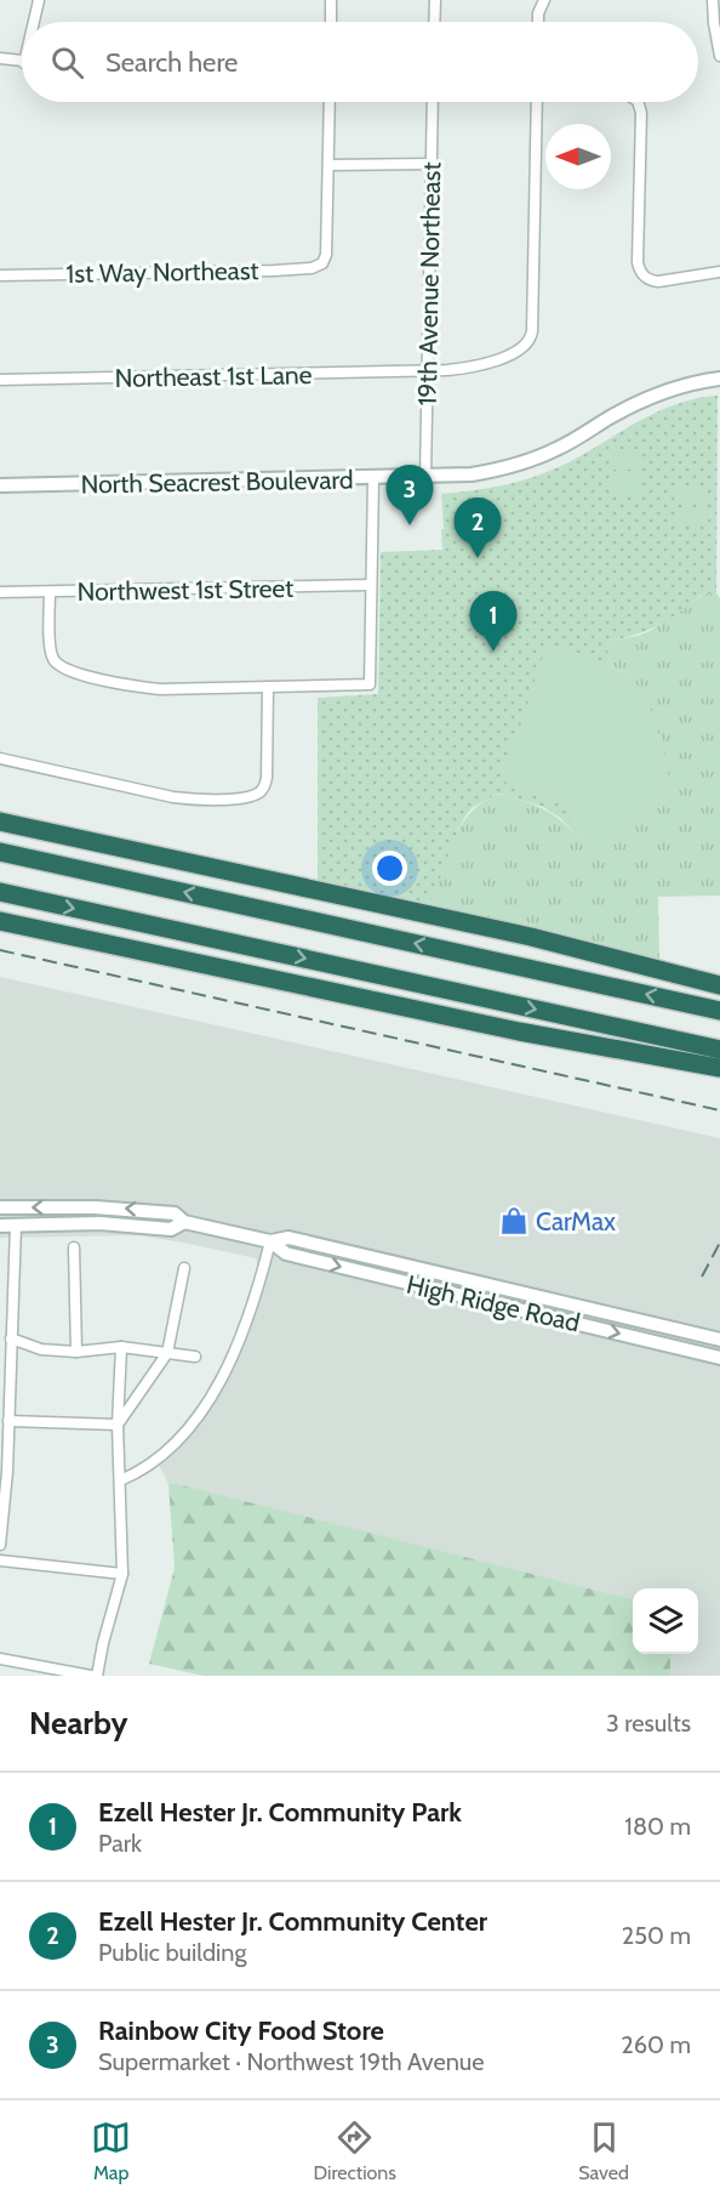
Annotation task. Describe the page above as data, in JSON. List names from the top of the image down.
{
  "streets": {
    "street": [
      "1st Way Northeast",
      "19th Avenue Northeast",
      "Northeast 1st Lane",
      "North Seacrest Boulevard",
      "Northwest 1st Street",
      "High Ridge Road"
    ]
  },
  "crossings": [
    ["19th Avenue Northeast", "Northeast 1st Lane"],
    ["19th Avenue Northeast", "North Seacrest Boulevard"]
  ],
  "places": {
    "shop": ["CarMax"]
  },
  "north": "left",
  "page": {
    "search": "Search here",
    "pins": ["3", "2", "1"],
    "heading": ["Nearby", "3 results"],
    "list": [
      {
        "mark": "1",
        "name": "Ezell Hester Jr. Community Park",
        "note": "Park",
        "value": "180 m"
      },
      {
        "mark": "2",
        "name": "Ezell Hester Jr. Community Center",
        "note": "Public building",
        "value": "250 m"
      },
      {
        "mark": "3",
        "name": "Rainbow City Food Store",
        "note": "Supermarket · Northwest 19th Avenue",
        "value": "260 m"
      }
    ],
    "nav": ["Map", "Directions", "Saved"]
  }
}
